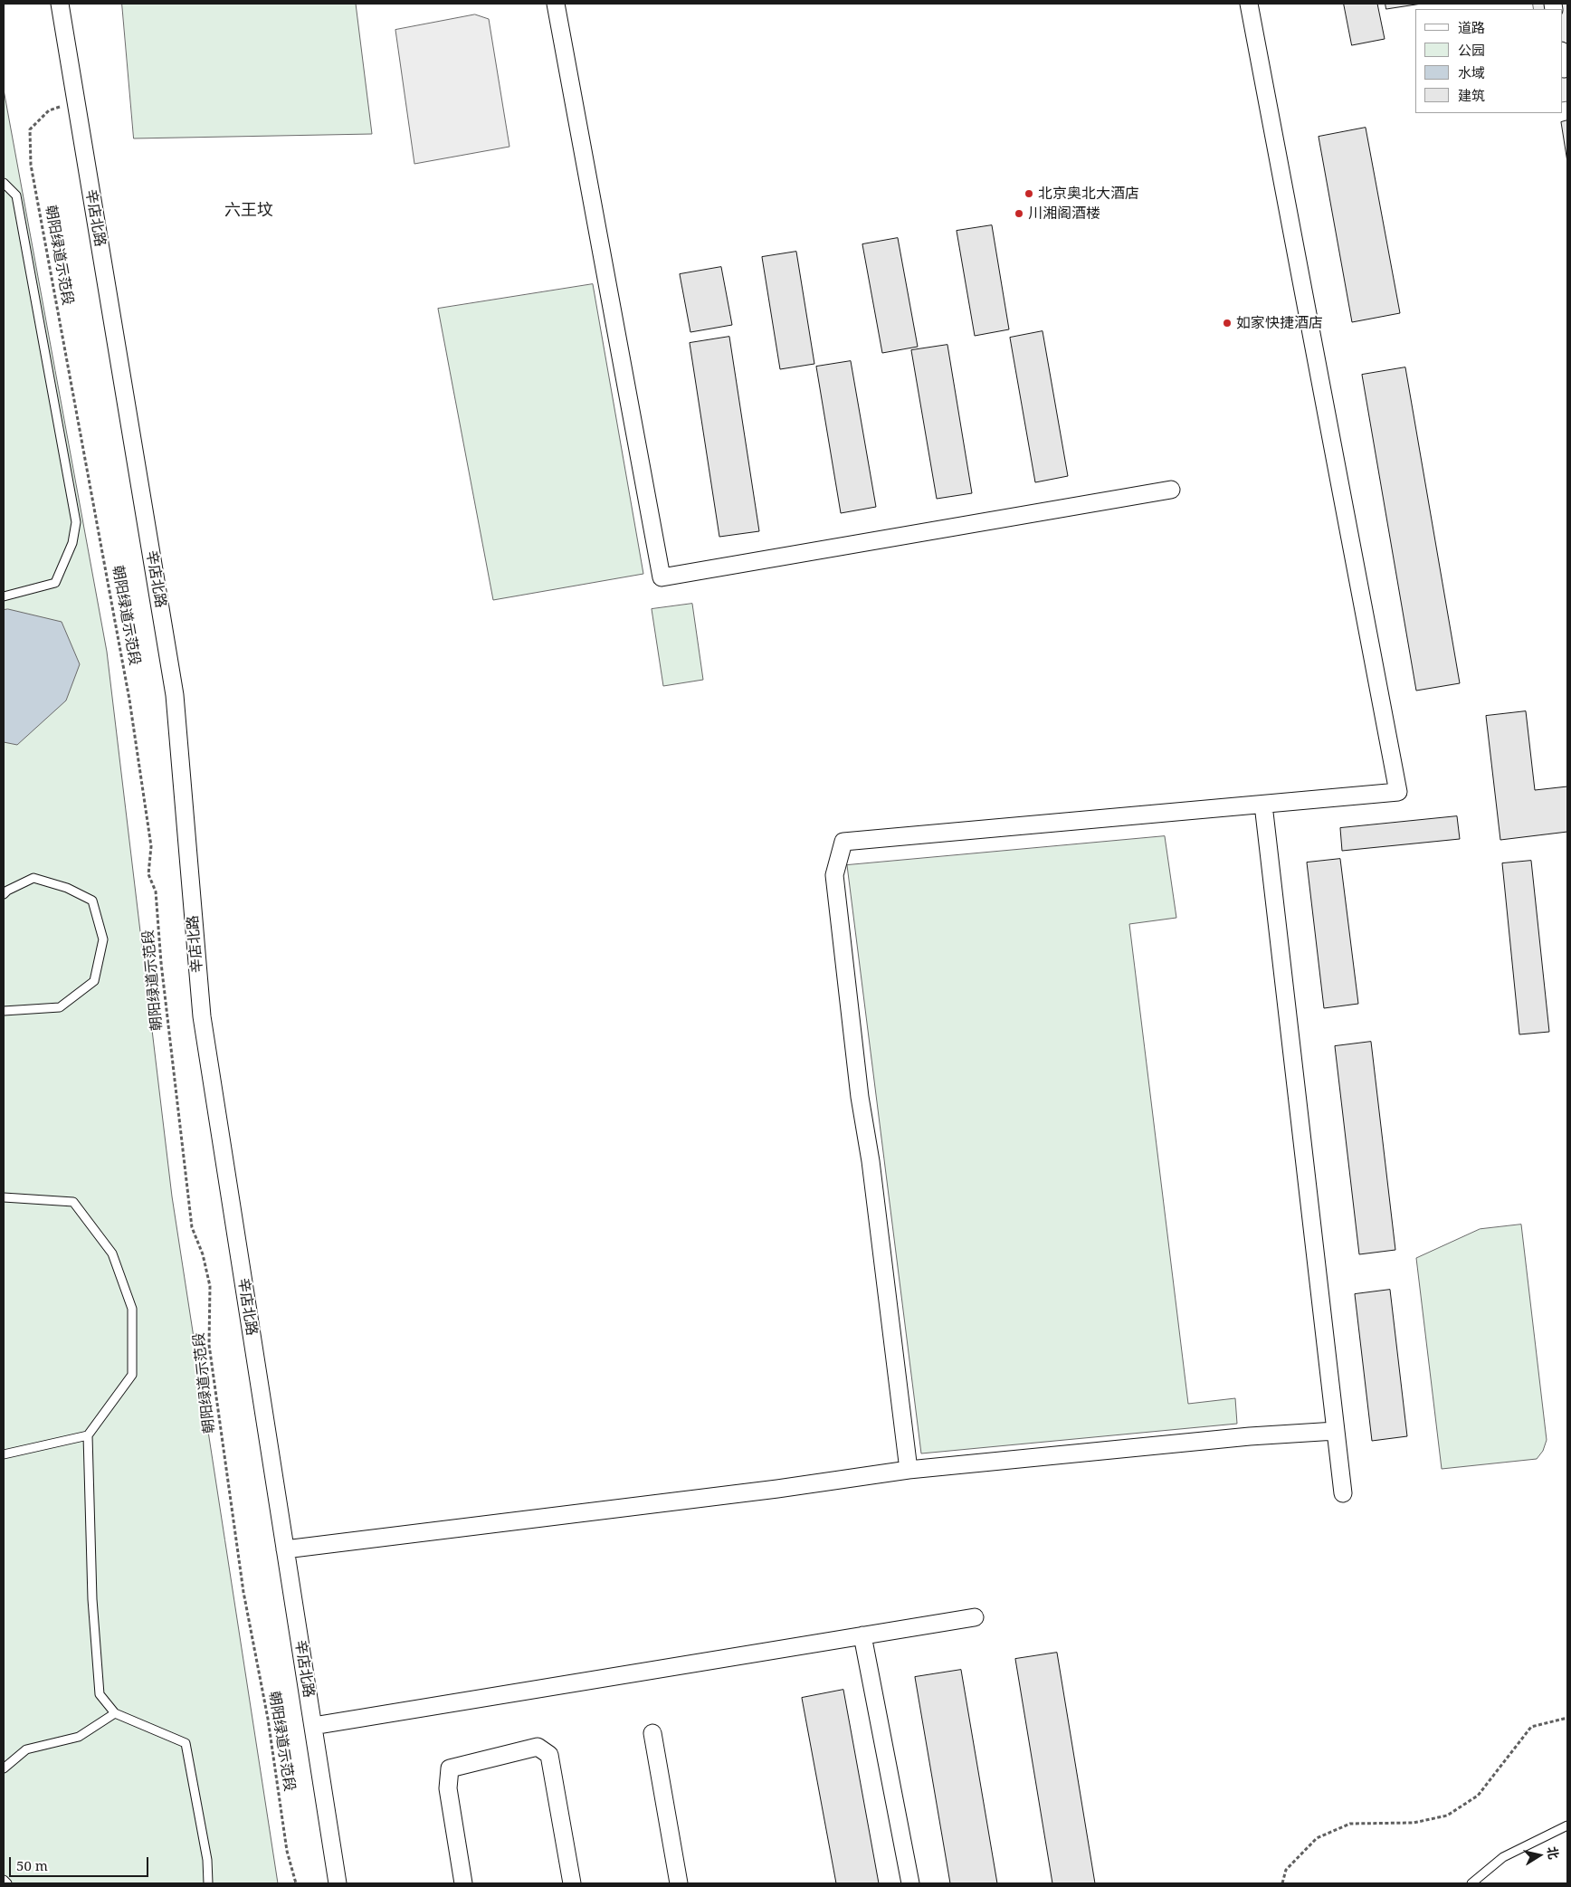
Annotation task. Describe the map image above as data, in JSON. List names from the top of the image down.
{
  "streets": {
    "street": ["辛店北路"],
    "path": ["朝阳绿道示范段"]
  },
  "crossings": [
    ["辛店北路", "朝阳绿道示范段"]
  ],
  "districts": ["六王坟"],
  "places": ["北京奥北大酒店", "川湘阁酒楼", "如家快捷酒店"],
  "legend": [
    "道路",
    "公园",
    "水域",
    "建筑"
  ],
  "scale_bar": "50 m",
  "north": "right"
}
